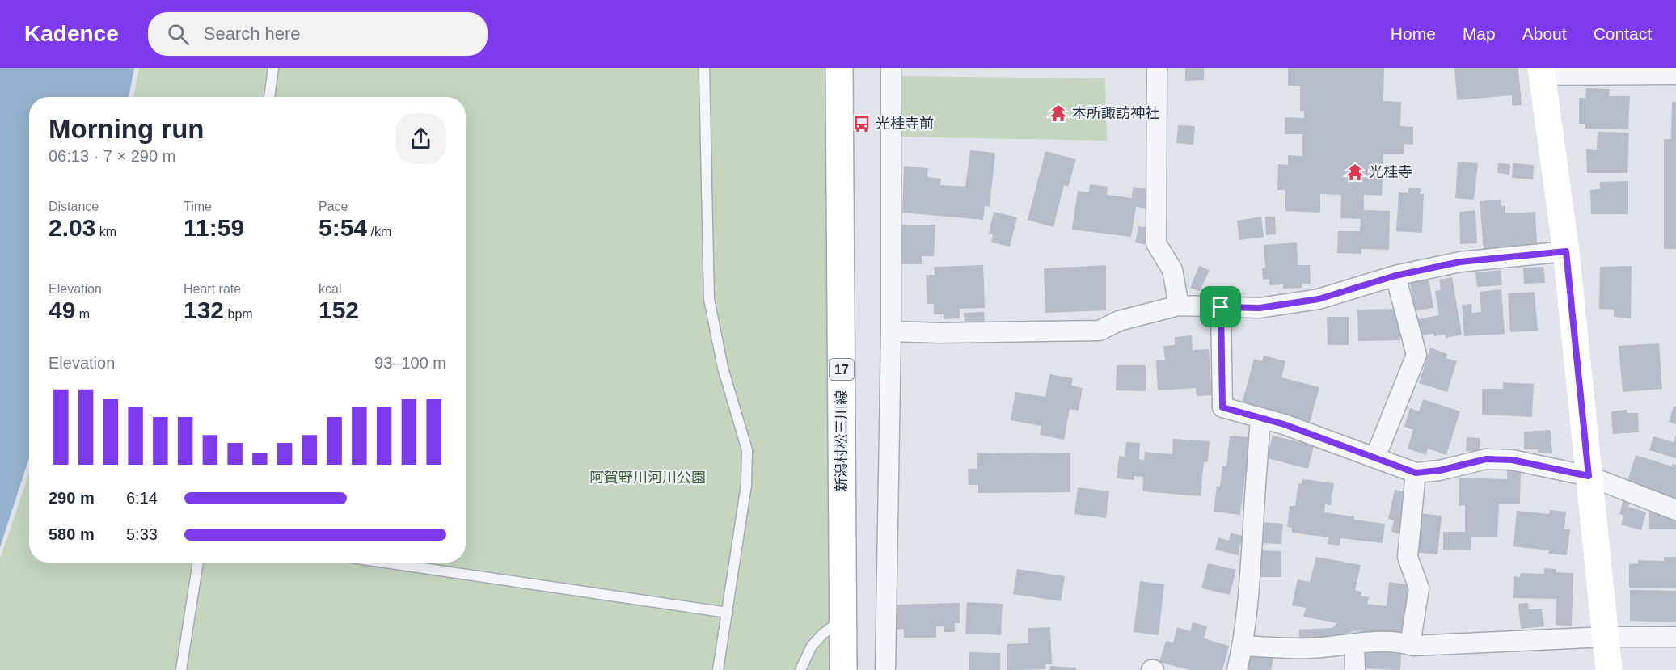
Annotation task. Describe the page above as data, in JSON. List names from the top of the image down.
{
  "streets": {
    "street": ["17", "新潟村松三川線"]
  },
  "parks": ["阿賀野川河川公園"],
  "places": {
    "temple": ["本所諏訪神社", "光桂寺"],
    "bus stop": ["光桂寺前"]
  },
  "page": {
    "header": "Kadence",
    "search": "Search here",
    "nav": [
      "Home",
      "Map",
      "About",
      "Contact"
    ],
    "heading": ["Morning run", "06:13 · 7 × 290 m"],
    "stats": [
      ["Distance", "2.03 km"],
      ["Time", "11:59"],
      ["Pace", "5:54 /km"],
      ["Elevation", "49 m"],
      ["Heart rate", "132 bpm"],
      ["kcal", "152"]
    ],
    "chart": ["Elevation", "93–100 m"],
    "list": [
      {
        "name": "290 m",
        "note": "6:14"
      },
      {
        "name": "580 m",
        "note": "5:33"
      }
    ]
  }
}
